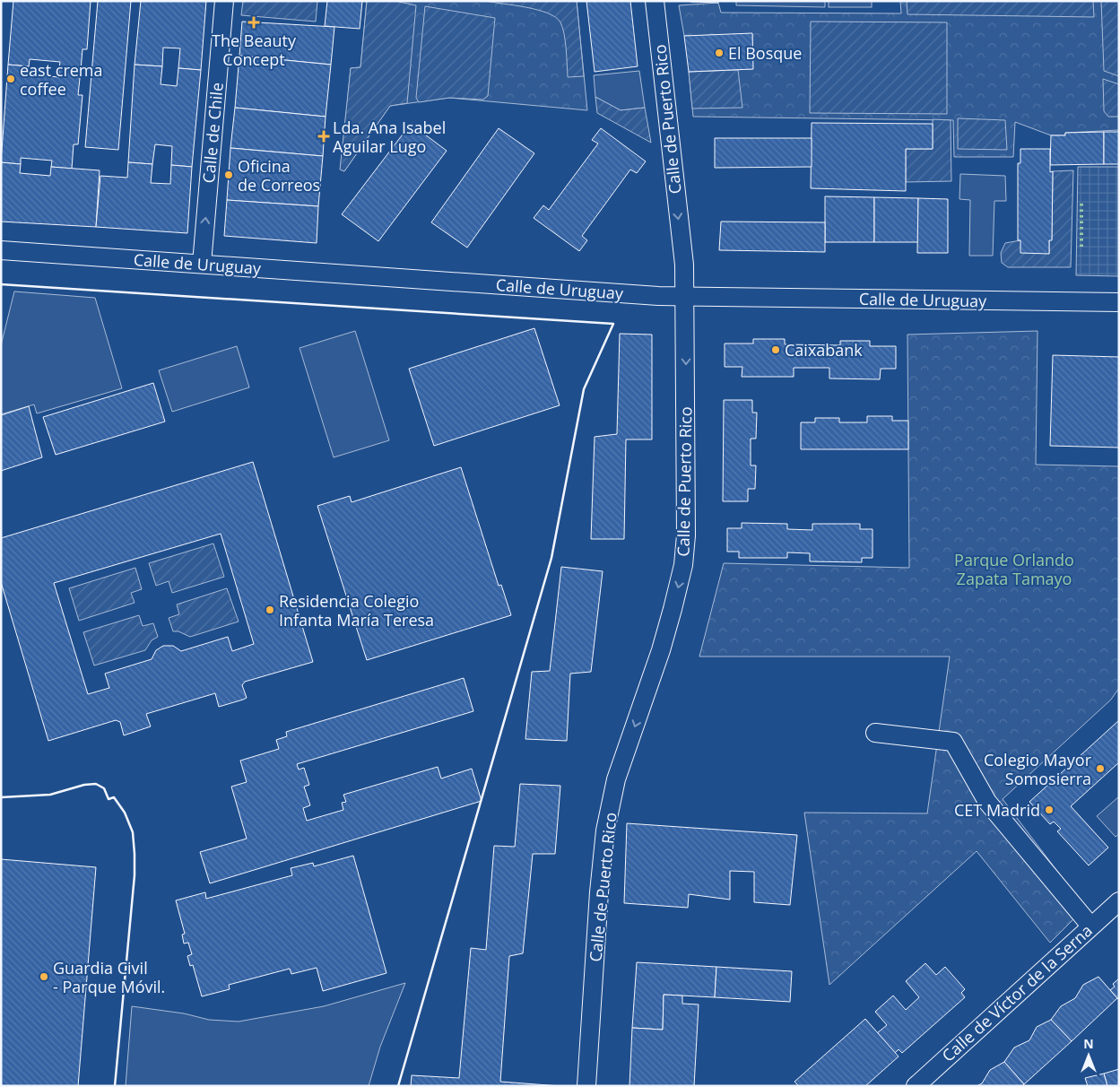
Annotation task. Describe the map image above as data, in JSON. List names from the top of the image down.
{
  "streets": {
    "street": [
      "Calle de Puerto Rico",
      "Calle de Chile",
      "Calle de Uruguay",
      "Calle de Víctor de la Serna"
    ]
  },
  "crossings": [
    ["Calle de Puerto Rico", "Calle de Uruguay"],
    ["Calle de Chile", "Calle de Uruguay"]
  ],
  "one_way": ["Calle de Puerto Rico", "Calle de Chile"],
  "parks": ["Parque Orlando Zapata Tamayo"],
  "places": {
    "health": ["The Beauty Concept", "Lda. Ana Isabel Aguilar Lugo"],
    "other": [
      "El Bosque",
      "east crema coffee",
      "Oficina de Correos",
      "Caixabank",
      "Residencia Colegio Infanta María Teresa",
      "Colegio Mayor Somosierra",
      "CET Madrid",
      "Guardia Civil - Parque Móvil."
    ]
  },
  "north": "top"
}
